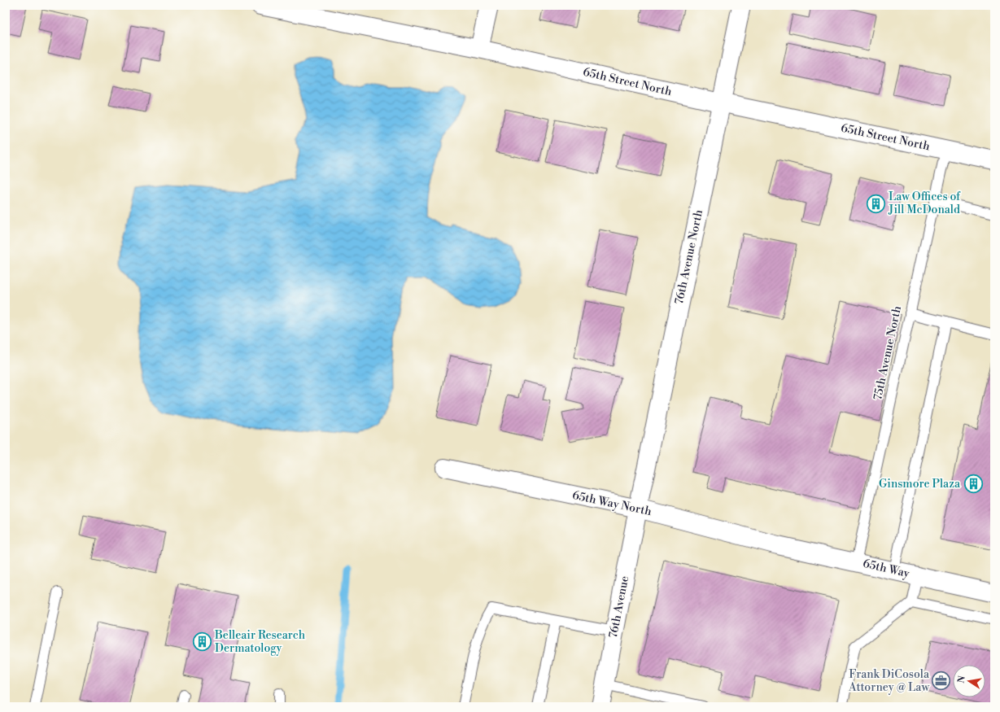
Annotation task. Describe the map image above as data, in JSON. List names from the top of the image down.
{
  "streets": {
    "street": [
      "65th Street North",
      "76th Avenue North",
      "65th Way North",
      "65th Way",
      "76th Avenue"
    ],
    "lane": ["75th Avenue North"]
  },
  "crossings": [
    ["65th Street North", "76th Avenue North"],
    ["65th Street North", "75th Avenue North"],
    ["76th Avenue North", "65th Way North"],
    ["76th Avenue North", "76th Avenue"],
    ["75th Avenue North", "65th Way"],
    ["65th Way North", "65th Way"],
    ["65th Way North", "76th Avenue"]
  ],
  "places": {
    "building": ["Law Offices of Jill McDonald", "Ginsmore Plaza", "Belleair Research Dermatology"],
    "office": ["Frank DiCosola Attorney @ Law"]
  },
  "north": "left"
}
